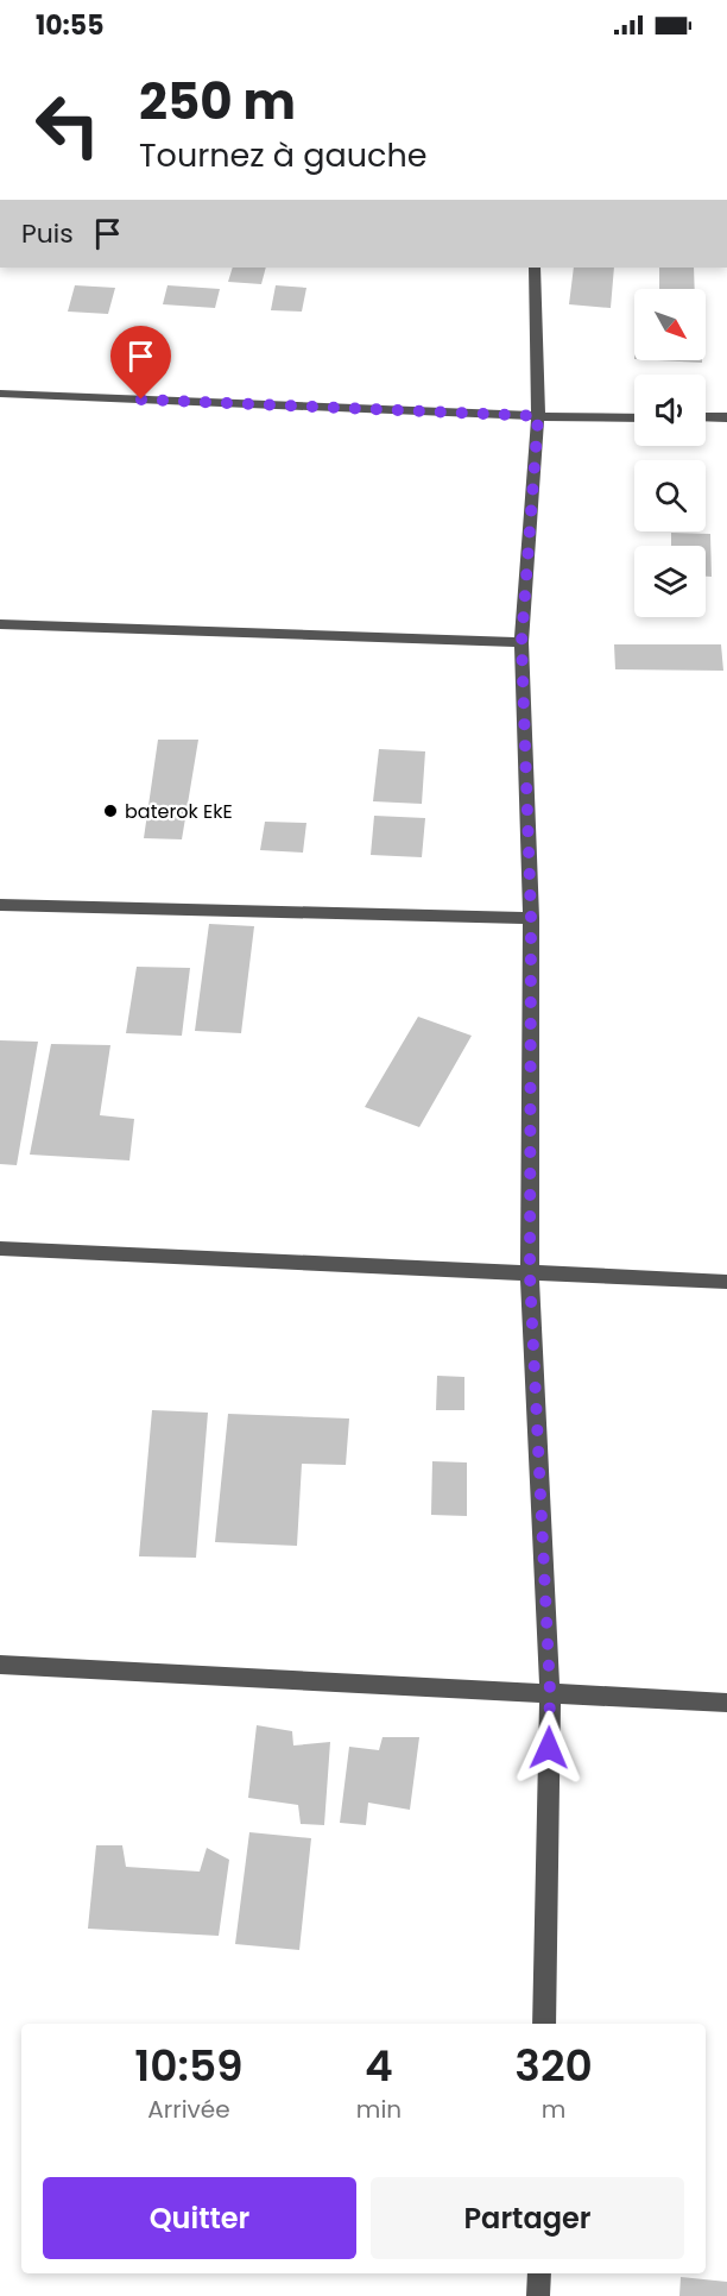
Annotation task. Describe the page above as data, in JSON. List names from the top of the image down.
{
  "places": ["baterok EkE"],
  "north": "bottom right",
  "page": {
    "status": "10:55",
    "turn": ["250 m", "Tournez à gauche"],
    "then": "Puis",
    "eta": [
      "10:59",
      "Arrivée",
      "4",
      "min",
      "320",
      "m"
    ],
    "buttons": ["Quitter", "Partager"]
  }
}
